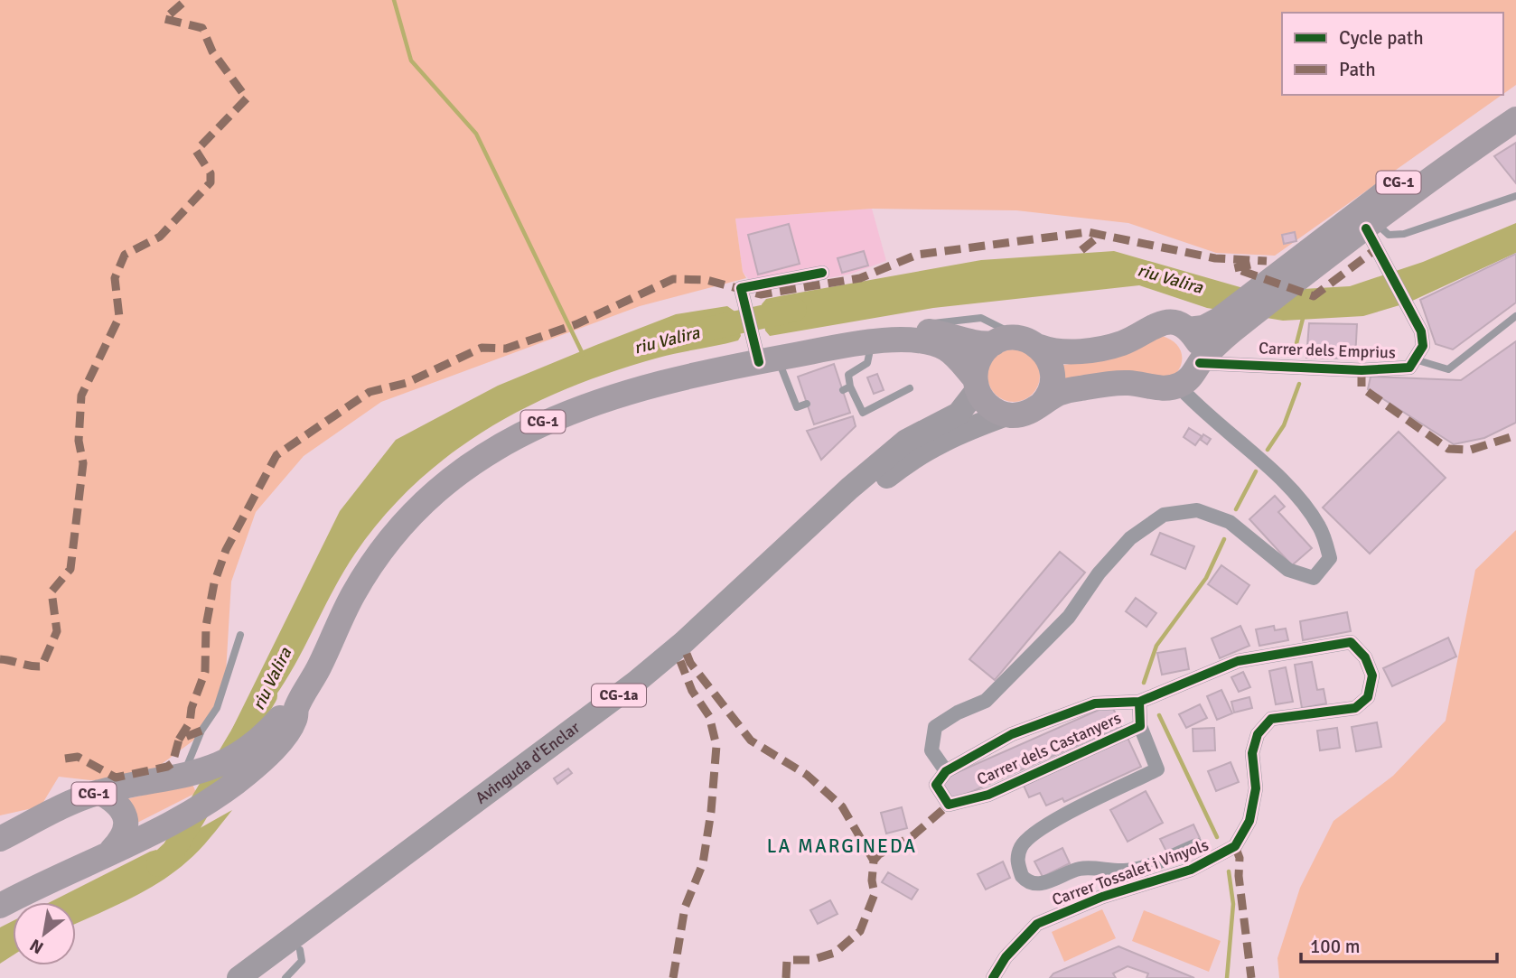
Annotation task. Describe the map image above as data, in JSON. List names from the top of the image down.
{
  "streets": {
    "highway": ["CG-1"],
    "main road": ["CG-1a", "Avinguda d'Enclar"],
    "street": ["Carrer dels Emprius", "Carrer dels Castanyers", "Carrer Tossalet i Vinyols"]
  },
  "crossings": [
    ["CG-1", "Carrer dels Emprius"],
    ["CG-1", "Avinguda d'Enclar"],
    ["Carrer dels Castanyers", "Carrer Tossalet i Vinyols"]
  ],
  "districts": ["LA MARGINEDA"],
  "water": ["riu Valira"],
  "legend": ["Cycle path", "Path"],
  "scale_bar": "100 m",
  "north": "bottom left"
}
